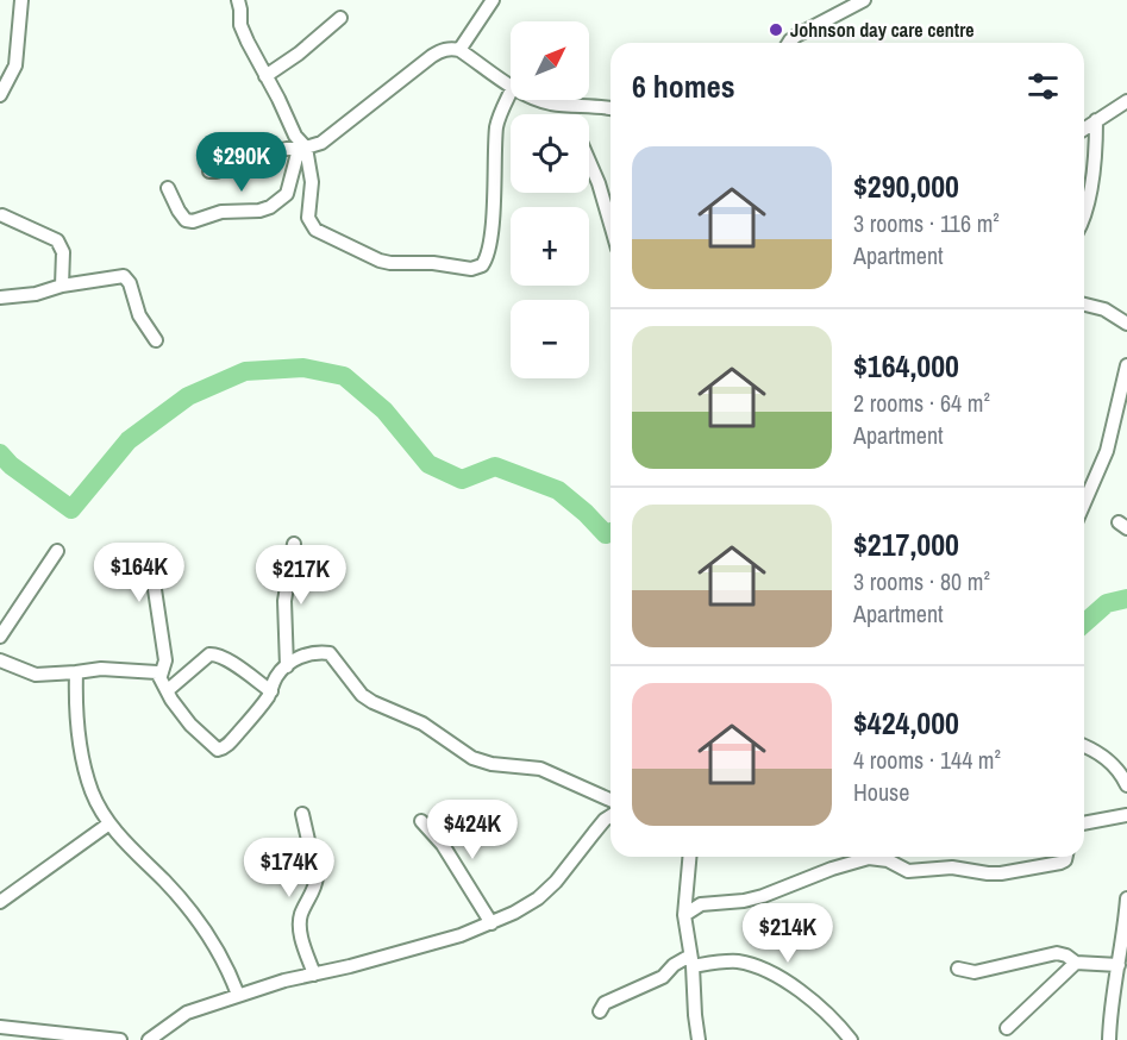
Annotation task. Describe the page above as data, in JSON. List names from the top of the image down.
{
  "places": ["Johnson day care centre"],
  "north": "top right",
  "page": {
    "map_buttons": ["+", "−"],
    "heading": "6 homes",
    "list": [
      {
        "name": "$290,000",
        "note": "3 rooms · 116 m² · Apartment"
      },
      {
        "name": "$164,000",
        "note": "2 rooms · 64 m² · Apartment"
      },
      {
        "name": "$217,000",
        "note": "3 rooms · 80 m² · Apartment"
      },
      {
        "name": "$424,000",
        "note": "4 rooms · 144 m² · House"
      }
    ],
    "price": [
      "$290K",
      "$164K",
      "$217K",
      "$424K",
      "$174K",
      "$214K"
    ]
  }
}
